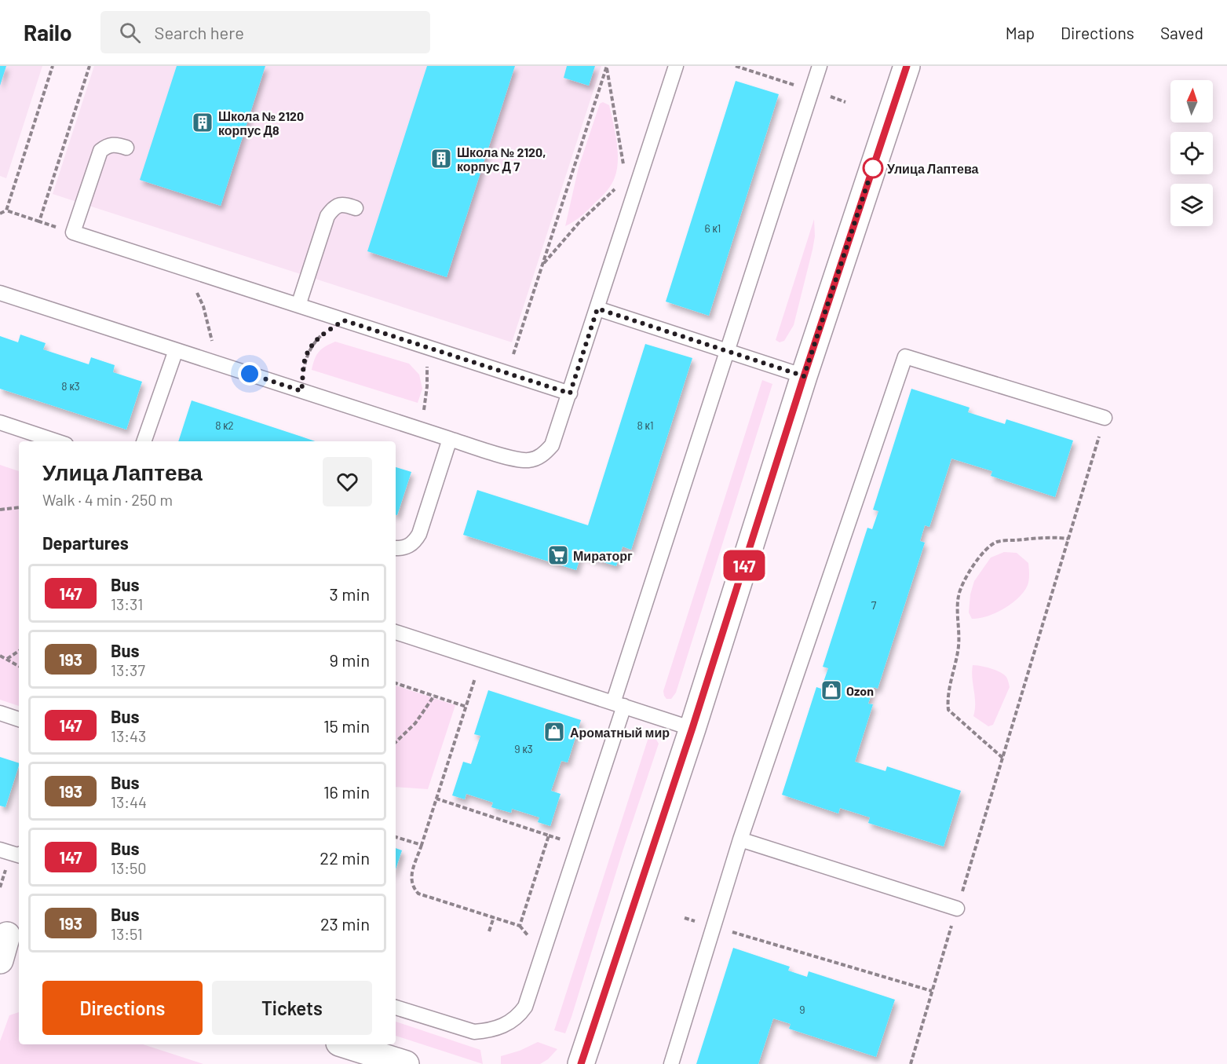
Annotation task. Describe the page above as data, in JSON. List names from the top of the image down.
{
  "places": {
    "building": ["Школа № 2120 корпус Д8", "Школа № 2120, корпус Д 7"],
    "other": ["Улица Лаптева"],
    "supermarket": ["Мираторг"],
    "shop": ["Ozon", "Ароматный мир"]
  },
  "lines": ["bus line 147"],
  "house_numbers": [
    "6 к1",
    "8 к3",
    "8 к2",
    "8 к1",
    "7",
    "9 к3",
    "9"
  ],
  "north": "top",
  "page": {
    "header": "Railo",
    "search": "Search here",
    "nav": ["Map", "Directions", "Saved"],
    "on_map": "147",
    "heading": [
      ["Улица Лаптева", "Walk · 4 min · 250 m"],
      "Departures"
    ],
    "list": [
      {
        "mark": "147",
        "name": "Bus",
        "note": "13:31",
        "value": "3 min"
      },
      {
        "mark": "193",
        "name": "Bus",
        "note": "13:37",
        "value": "9 min"
      },
      {
        "mark": "147",
        "name": "Bus",
        "note": "13:43",
        "value": "15 min"
      },
      {
        "mark": "193",
        "name": "Bus",
        "note": "13:44",
        "value": "16 min"
      },
      {
        "mark": "147",
        "name": "Bus",
        "note": "13:50",
        "value": "22 min"
      },
      {
        "mark": "193",
        "name": "Bus",
        "note": "13:51",
        "value": "23 min"
      }
    ],
    "buttons": ["Directions", "Tickets"]
  }
}
